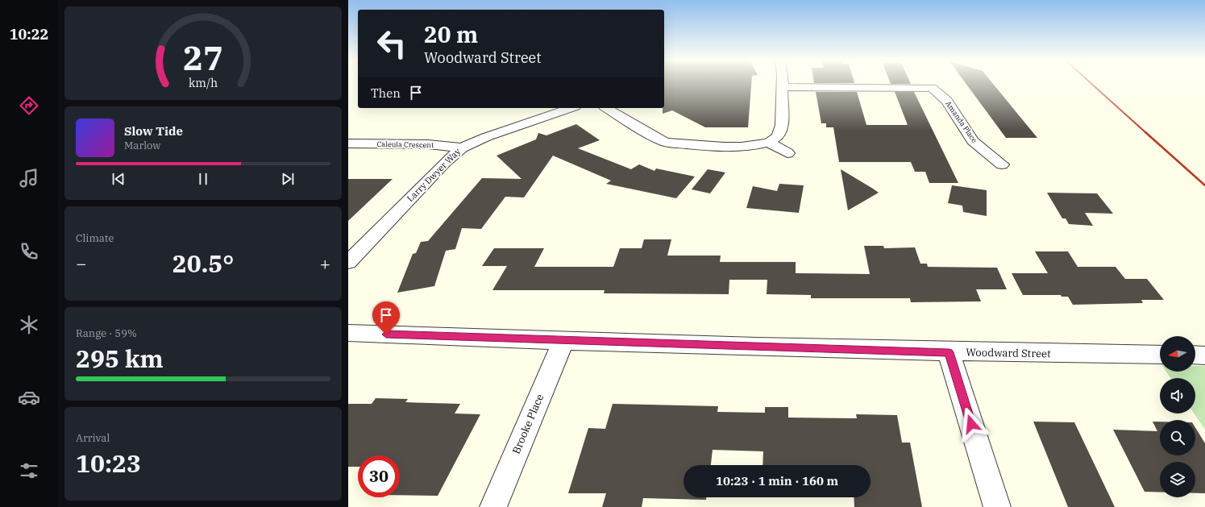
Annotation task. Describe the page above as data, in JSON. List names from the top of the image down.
{
  "streets": {
    "street": [
      "Amanda Place",
      "Caleula Crescent",
      "Larry Dwyer Way",
      "Woodward Street",
      "Brooke Place"
    ]
  },
  "crossings": [
    ["Caleula Crescent", "Larry Dwyer Way"],
    ["Woodward Street", "Brooke Place"]
  ],
  "north": "left",
  "page": {
    "tabs": "10:22",
    "turn": ["20 m", "Woodward Street"],
    "then": "Then",
    "song": ["Slow Tide", "Marlow"],
    "tile": [
      "Climate",
      ["Range · 59%", "295 km"],
      ["Arrival", "10:23"]
    ],
    "heat": ["−", "20.5°", "+"],
    "limit": "30",
    "trip": "10:23 · 1 min · 160 m",
    "gauge": ["27", "km/h"]
  }
}
